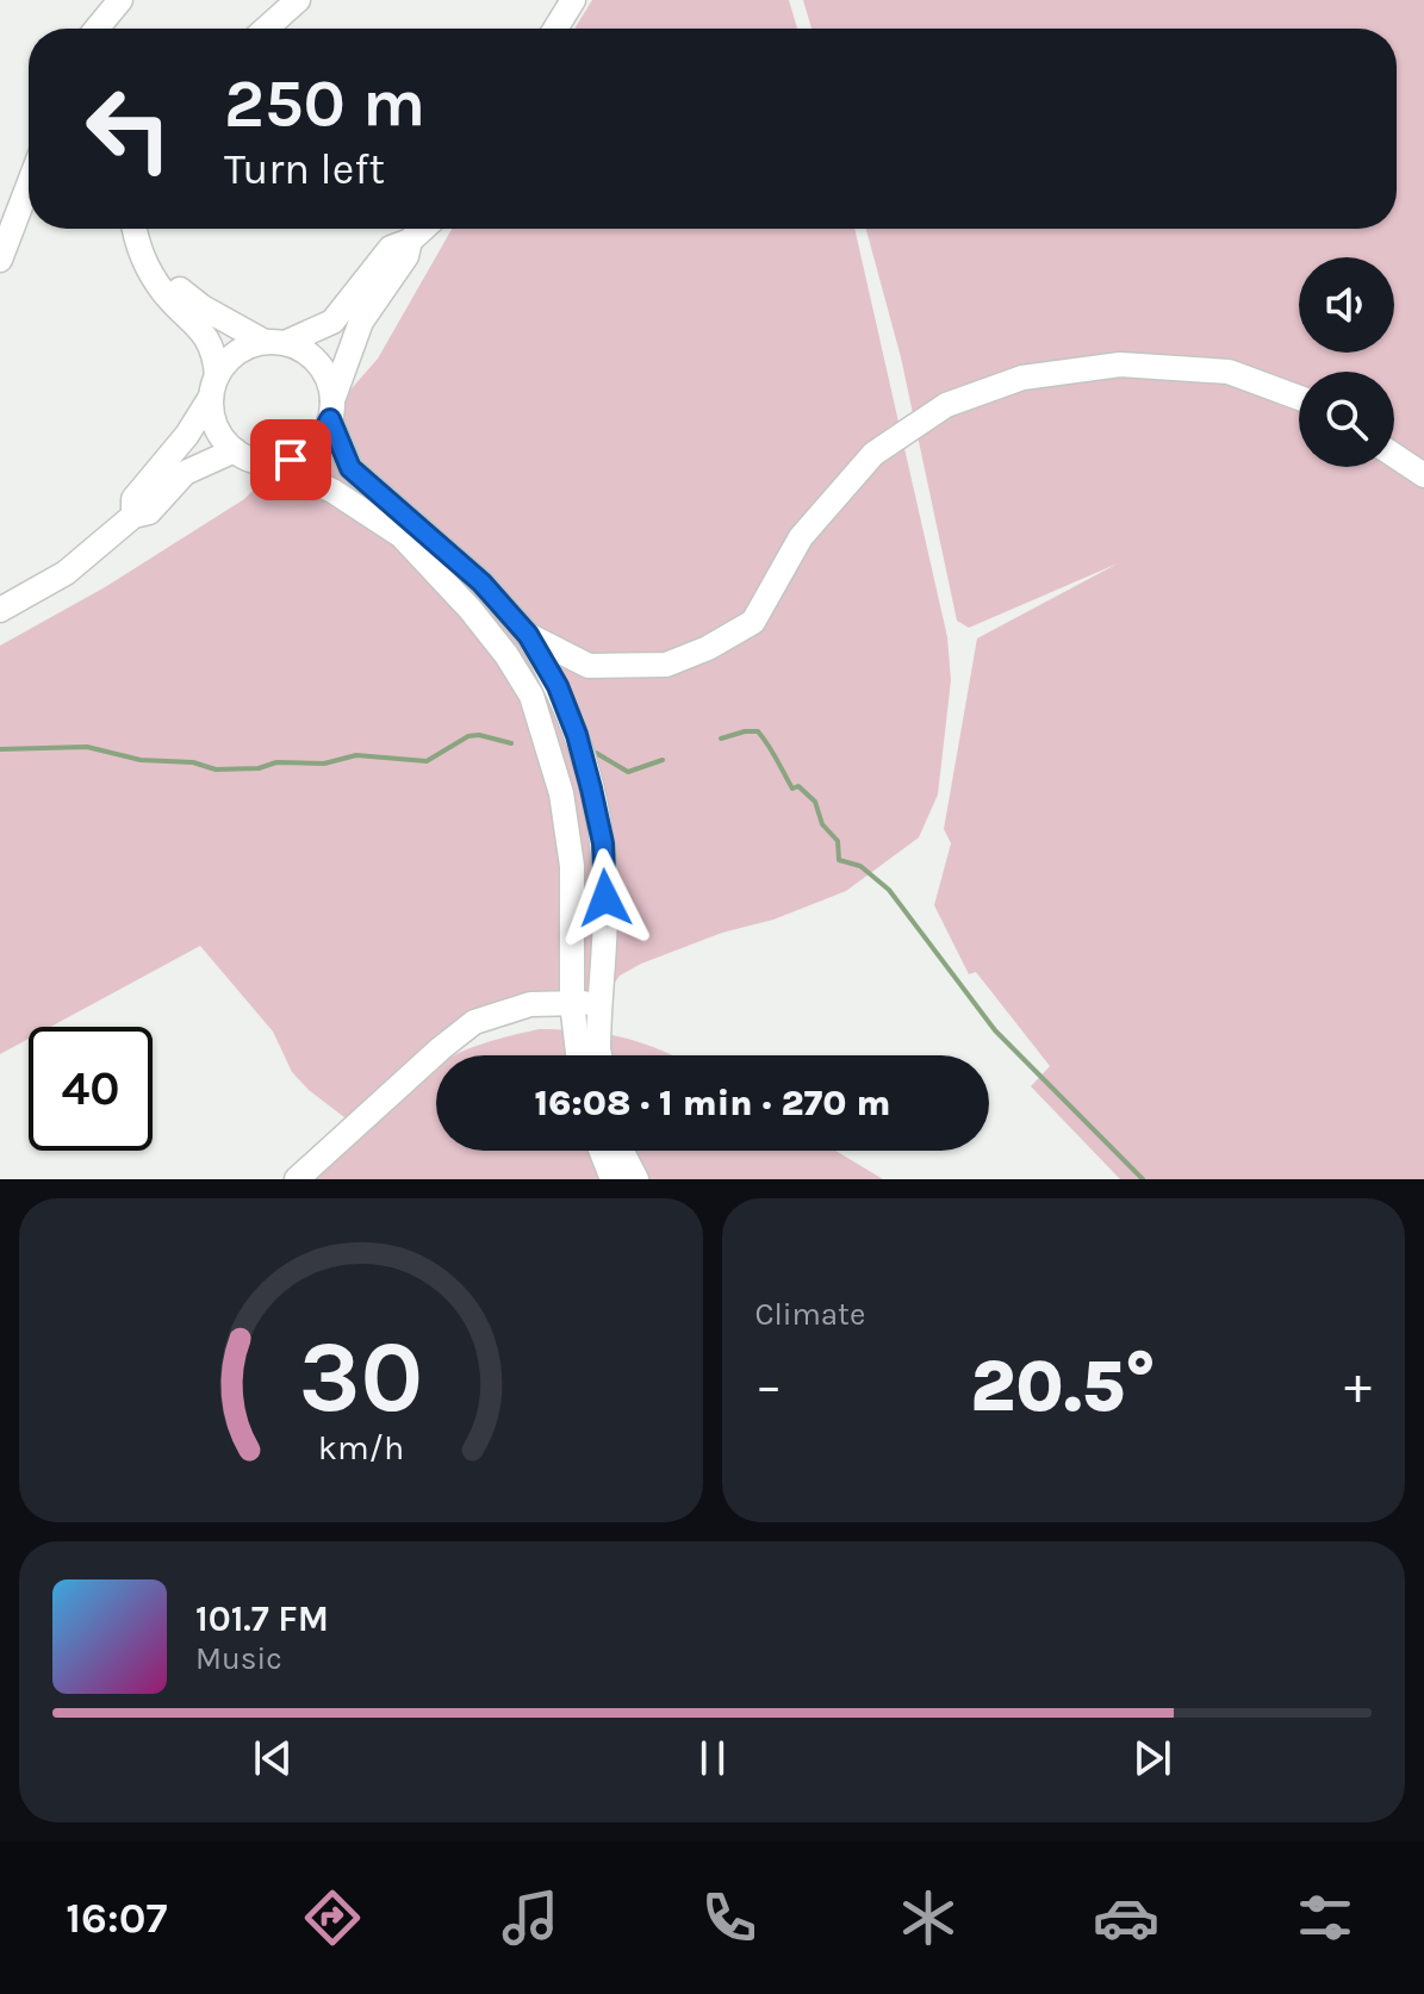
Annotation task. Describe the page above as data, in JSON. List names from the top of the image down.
{
  "page": {
    "turn": ["250 m", "Turn left"],
    "limit": "40",
    "trip": "16:08 · 1 min · 270 m",
    "tile": "Climate",
    "heat": ["−", "20.5°", "+"],
    "song": ["101.7 FM", "Music"],
    "tabs": "16:07",
    "gauge": ["30", "km/h"]
  }
}
